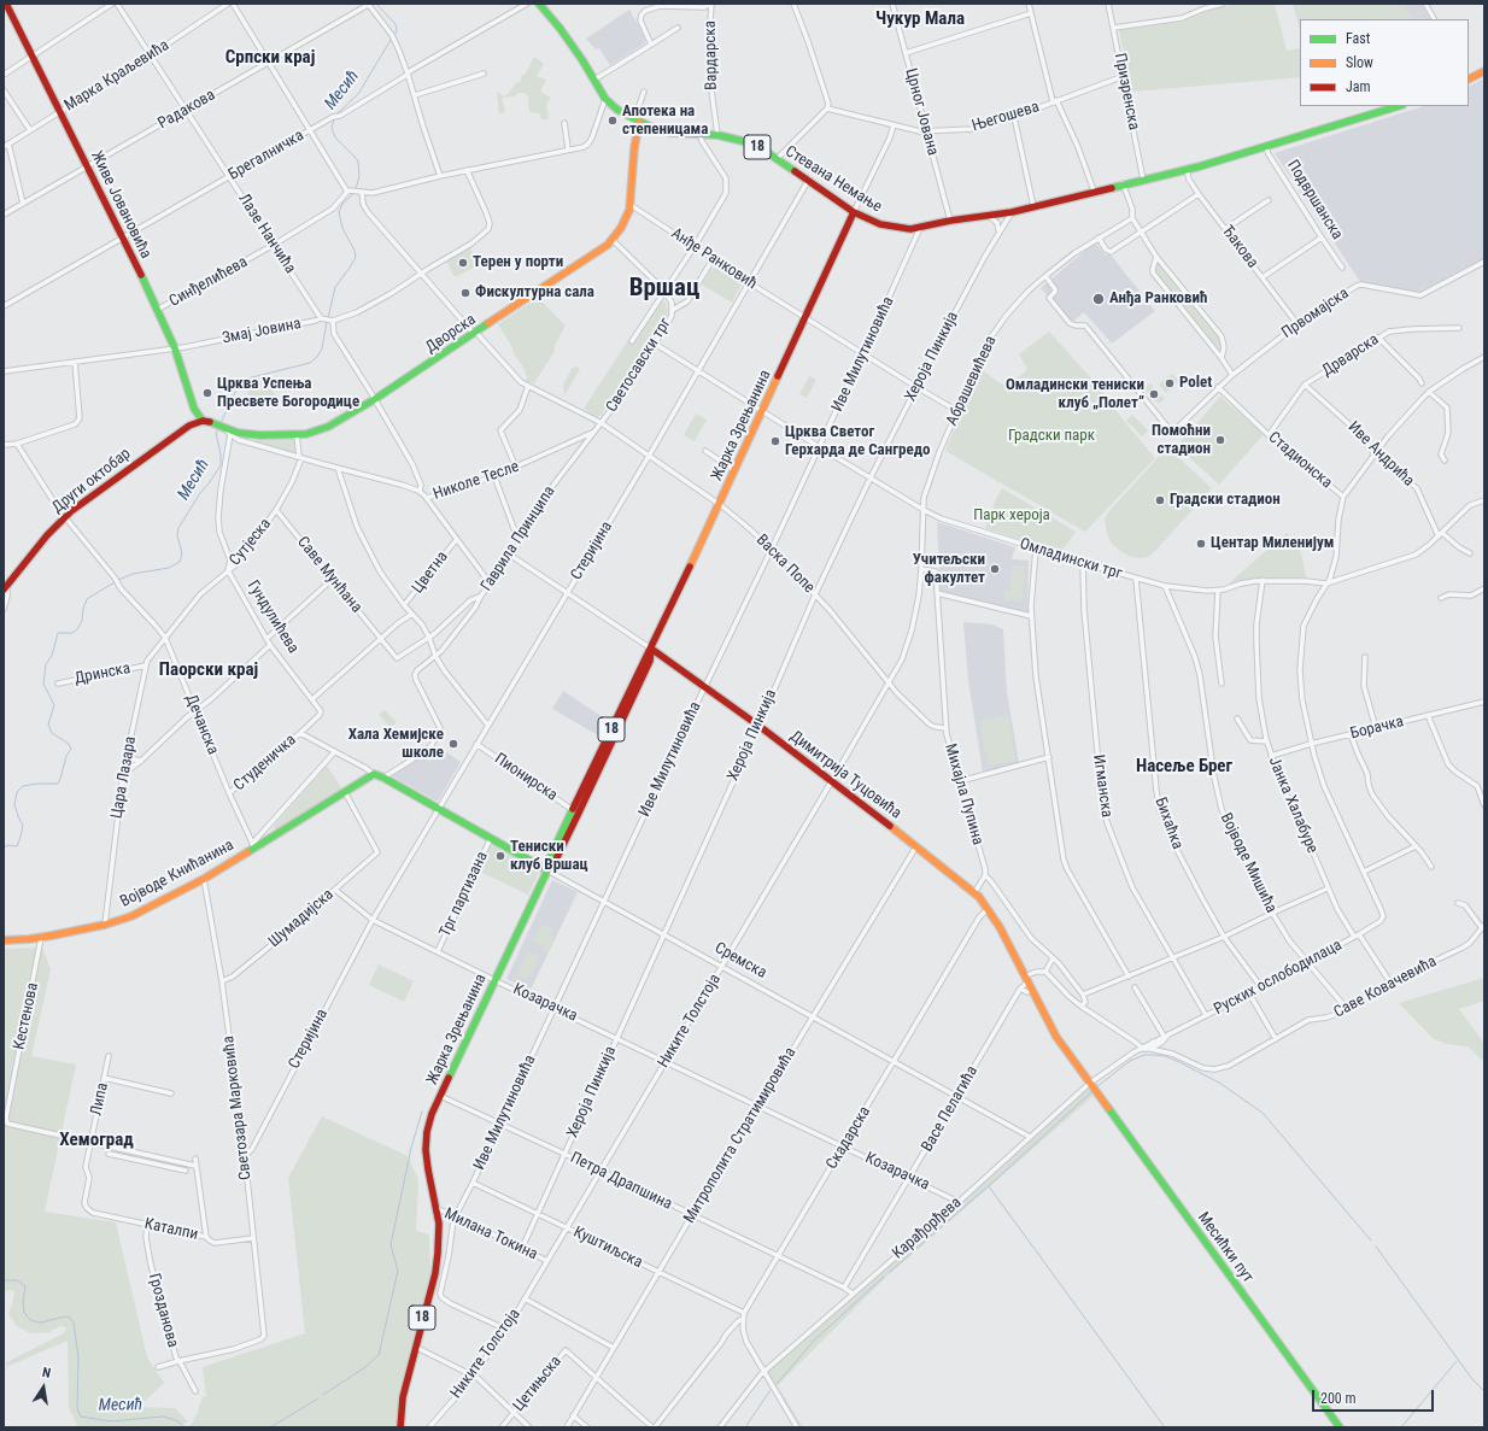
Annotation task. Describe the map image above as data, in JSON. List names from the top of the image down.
{
  "streets": {
    "main road": [
      "18",
      "Стевана Немање",
      "Подвршанска",
      "Живе Јовановића",
      "Дворска",
      "Жарка Зрењанина",
      "Други октобар",
      "Димитрија Туцовића",
      "Војводе Книћанина",
      "Сремска",
      "Месићки пут"
    ],
    "street": [
      "Вардарска",
      "Марка Краљевића",
      "Призренска",
      "Радакова",
      "Црног Јована",
      "Његошева",
      "Брегалничка",
      "Лазе Нанчића",
      "Ђакова",
      "Анђе Ранковић",
      "Синђелићева",
      "Првомајска",
      "Змај Јовина",
      "Иве Милутиновића",
      "Дрварска",
      "Хероја Пинкија",
      "Светосавски трг",
      "Абрашевићева",
      "Иве Андрића",
      "Стадионска",
      "Николе Тесле",
      "Гаврила Принципа",
      "Сутјеска",
      "Стеријина",
      "Омладински трг",
      "Васка Попе",
      "Цветна",
      "Саве Мунћана",
      "Гундулићева",
      "Дринска",
      "Дечанска",
      "Борачка",
      "Студеничка",
      "Цара Лазара",
      "Пионирска",
      "Игманска",
      "Михајла Пупина",
      "Јанка Халабуре",
      "Бихаћка",
      "Војводе Мишића",
      "Трг партизана",
      "Шумадијска",
      "Руских ослободилаца",
      "Саве Ковачевића",
      "Козарачка",
      "Кестенова",
      "Никите Толстоја",
      "Липа",
      "Светозара Марковића",
      "Васе Пелагића",
      "Митрополита Стратимировића",
      "Скадарска",
      "Петра Драпшина",
      "Карађорђева",
      "Каталпи",
      "Милана Токина",
      "Куштиљска",
      "Грозданова",
      "Цетињска"
    ]
  },
  "crossings": [
    ["Вардарска", "Стевана Немање"],
    ["Марка Краљевића", "Живе Јовановића"],
    ["Марка Краљевића", "Лазе Нанчића"],
    ["Призренска", "Његошева"],
    ["Призренска", "Стевана Немање"],
    ["Призренска", "Подвршанска"],
    ["Радакова", "Живе Јовановића"],
    ["Радакова", "Лазе Нанчића"],
    ["Црног Јована", "Његошева"],
    ["Црног Јована", "Стевана Немање"],
    ["18", "Стевана Немање"],
    ["18", "Жарка Зрењанина"],
    ["18", "Милана Токина"],
    ["Брегалничка", "Живе Јовановића"],
    ["Брегалничка", "Лазе Нанчића"],
    ["Стевана Немање", "Подвршанска"],
    ["Стевана Немање", "Иве Милутиновића"],
    ["Стевана Немање", "Хероја Пинкија"],
    ["Стевана Немање", "Жарка Зрењанина"],
    ["Стевана Немање", "Стеријина"],
    ["Подвршанска", "Ђакова"],
    ["Живе Јовановића", "Синђелићева"],
    ["Живе Јовановића", "Змај Јовина"],
    ["Живе Јовановића", "Други октобар"],
    ["Лазе Нанчића", "Синђелићева"],
    ["Лазе Нанчића", "Змај Јовина"],
    ["Ђакова", "Првомајска"],
    ["Анђе Ранковић", "Иве Милутиновића"],
    ["Анђе Ранковић", "Хероја Пинкија"],
    ["Анђе Ранковић", "Абрашевићева"],
    ["Анђе Ранковић", "Жарка Зрењанина"],
    ["Анђе Ранковић", "Стеријина"],
    ["Првомајска", "Абрашевићева"],
    ["Првомајска", "Стадионска"],
    ["Дворска", "Светосавски трг"],
    ["Иве Милутиновића", "Омладински трг"],
    ["Иве Милутиновића", "Васка Попе"],
    ["Иве Милутиновића", "Димитрија Туцовића"],
    ["Иве Милутиновића", "Сремска"],
    ["Иве Милутиновића", "Козарачка"],
    ["Иве Милутиновића", "Никите Толстоја"],
    ["Иве Милутиновића", "Петра Драпшина"],
    ["Иве Милутиновића", "Милана Токина"],
    ["Иве Милутиновића", "Куштиљска"],
    ["Дрварска", "Иве Андрића"],
    ["Дрварска", "Стадионска"],
    ["Хероја Пинкија", "Омладински трг"],
    ["Хероја Пинкија", "Васка Попе"],
    ["Хероја Пинкија", "Димитрија Туцовића"],
    ["Хероја Пинкија", "Сремска"],
    ["Хероја Пинкија", "Козарачка"],
    ["Хероја Пинкија", "Петра Драпшина"],
    ["Хероја Пинкија", "Милана Токина"],
    ["Хероја Пинкија", "Куштиљска"],
    ["Светосавски трг", "Гаврила Принципа"],
    ["Светосавски трг", "Омладински трг"],
    ["Светосавски трг", "Васка Попе"],
    ["Абрашевићева", "Омладински трг"],
    ["Абрашевићева", "Никите Толстоја"],
    ["Жарка Зрењанина", "Омладински трг"],
    ["Жарка Зрењанина", "Васка Попе"],
    ["Жарка Зрењанина", "Димитрија Туцовића"],
    ["Жарка Зрењанина", "Пионирска"],
    ["Жарка Зрењанина", "Сремска"],
    ["Жарка Зрењанина", "Козарачка"],
    ["Жарка Зрењанина", "Петра Драпшина"],
    ["Жарка Зрењанина", "Милана Токина"],
    ["Иве Андрића", "Стадионска"],
    ["Други октобар", "Дечанска"],
    ["Николе Тесле", "Гаврила Принципа"],
    ["Николе Тесле", "Сутјеска"],
    ["Гаврила Принципа", "Васка Попе"],
    ["Гаврила Принципа", "Димитрија Туцовића"],
    ["Сутјеска", "Саве Мунћана"],
    ["Сутјеска", "Гундулићева"],
    ["Сутјеска", "Дечанска"],
    ["Сутјеска", "Цара Лазара"],
    ["Стеријина", "Омладински трг"],
    ["Стеријина", "Васка Попе"],
    ["Стеријина", "Димитрија Туцовића"],
    ["Стеријина", "Пионирска"],
    ["Стеријина", "Сремска"],
    ["Стеријина", "Козарачка"],
    ["Стеријина", "Светозара Марковића"],
    ["Омладински трг", "Игманска"],
    ["Омладински трг", "Бихаћка"],
    ["Омладински трг", "Војводе Мишића"],
    ["Омладински трг", "Никите Толстоја"],
    ["Васка Попе", "Михајла Пупина"],
    ["Васка Попе", "Никите Толстоја"],
    ["Гундулићева", "Студеничка"],
    ["Дринска", "Цара Лазара"],
    ["Дечанска", "Студеничка"],
    ["Дечанска", "Цара Лазара"],
    ["Дечанска", "Војводе Книћанина"],
    ["Борачка", "Јанка Халабуре"],
    ["Димитрија Туцовића", "Руских ослободилаца"],
    ["Димитрија Туцовића", "Никите Толстоја"],
    ["Димитрија Туцовића", "Васе Пелагића"],
    ["Димитрија Туцовића", "Митрополита Стратимировића"],
    ["Димитрија Туцовића", "Скадарска"],
    ["Димитрија Туцовића", "Карађорђева"],
    ["Димитрија Туцовића", "Месићки пут"],
    ["Цара Лазара", "Војводе Книћанина"],
    ["Игманска", "Руских ослободилаца"],
    ["Михајла Пупина", "Никите Толстоја"],
    ["Јанка Халабуре", "Руских ослободилаца"],
    ["Јанка Халабуре", "Саве Ковачевића"],
    ["Бихаћка", "Руских ослободилаца"],
    ["Војводе Мишића", "Руских ослободилаца"],
    ["Војводе Мишића", "Саве Ковачевића"],
    ["Војводе Книћанина", "Шумадијска"],
    ["Војводе Книћанина", "Кестенова"],
    ["Војводе Книћанина", "Светозара Марковића"],
    ["Трг партизана", "Сремска"],
    ["Трг партизана", "Козарачка"],
    ["Шумадијска", "Светозара Марковића"],
    ["Сремска", "Никите Толстоја"],
    ["Сремска", "Васе Пелагића"],
    ["Сремска", "Митрополита Стратимировића"],
    ["Сремска", "Скадарска"],
    ["Сремска", "Карађорђева"],
    ["Руских ослободилаца", "Карађорђева"],
    ["Руских ослободилаца", "Месићки пут"],
    ["Козарачка", "Никите Толстоја"],
    ["Козарачка", "Васе Пелагића"],
    ["Козарачка", "Митрополита Стратимировића"],
    ["Козарачка", "Скадарска"],
    ["Козарачка", "Карађорђева"],
    ["Кестенова", "Липа"],
    ["Никите Толстоја", "Петра Драпшина"],
    ["Никите Толстоја", "Милана Токина"],
    ["Никите Толстоја", "Куштиљска"],
    ["Липа", "Каталпи"],
    ["Светозара Марковића", "Каталпи"],
    ["Светозара Марковића", "Грозданова"],
    ["Васе Пелагића", "Петра Драпшина"],
    ["Митрополита Стратимировића", "Петра Драпшина"],
    ["Митрополита Стратимировића", "Куштиљска"],
    ["Митрополита Стратимировића", "Цетињска"],
    ["Скадарска", "Петра Драпшина"],
    ["Скадарска", "Карађорђева"],
    ["Скадарска", "Куштиљска"],
    ["Петра Драпшина", "Карађорђева"],
    ["Карађорђева", "Месићки пут"],
    ["Каталпи", "Грозданова"]
  ],
  "districts": [
    "Чукур Мала",
    "Српски крај",
    "Вршац",
    "Паорски крај",
    "Насеље Брег",
    "Хемоград"
  ],
  "water": ["Месић"],
  "parks": ["Градски парк", "Парк хероја"],
  "places": [
    "Апотека на степеницама",
    "Терен у порти",
    "Фискултурна сала",
    "Анђа Ранковић",
    "Polet",
    "Црква Успења Пресвете Богородице",
    "Омладински тениски клуб „Полет”",
    "Помоћни стадион",
    "Црква Светог Герхарда де Сангредо",
    "Градски стадион",
    "Центар Миленијум",
    "Учитељски факултет",
    "Хала Хемијске школе",
    "Тениски клуб Вршац"
  ],
  "legend": ["Fast", "Slow", "Jam"],
  "scale_bar": "200 m",
  "north": "top"
}
